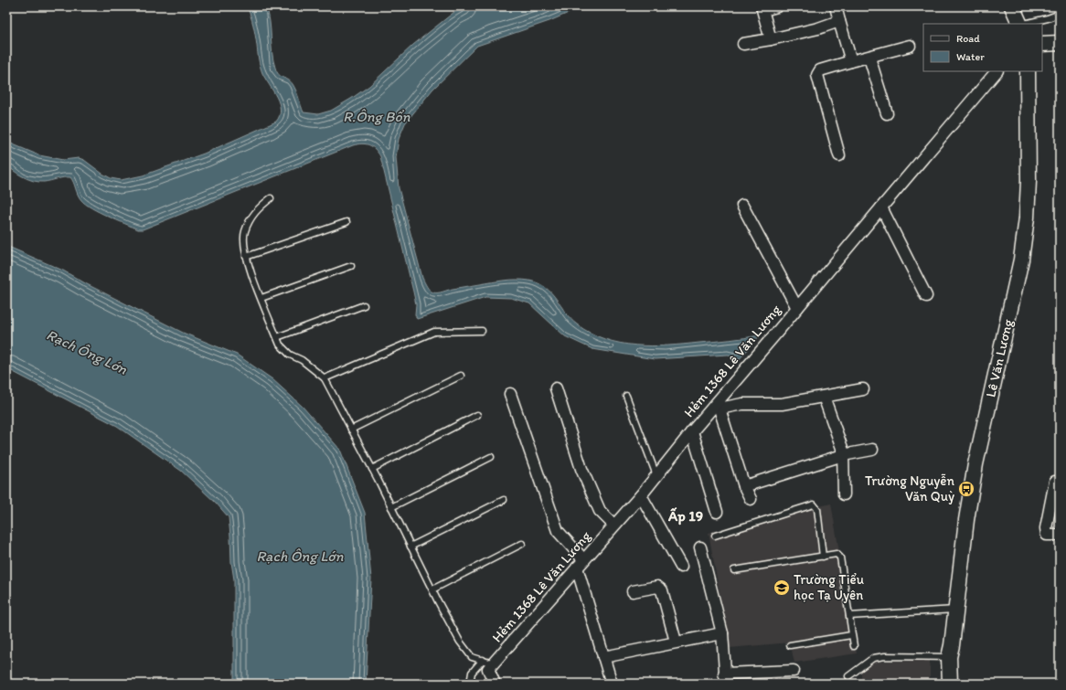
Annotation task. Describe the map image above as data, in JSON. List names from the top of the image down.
{
  "streets": {
    "main road": ["Lê Văn Lương"],
    "street": ["Hẻm 1368 Lê Văn Lương"]
  },
  "districts": ["Ấp 19"],
  "water": ["R.Ông Bổn", "Rạch Ông Lớn"],
  "places": {
    "bus stop": ["Trường Nguyễn Văn Quỳ"],
    "school or university": ["Trường Tiểu học Tạ Uyên"]
  },
  "legend": ["Road", "Water"]
}
